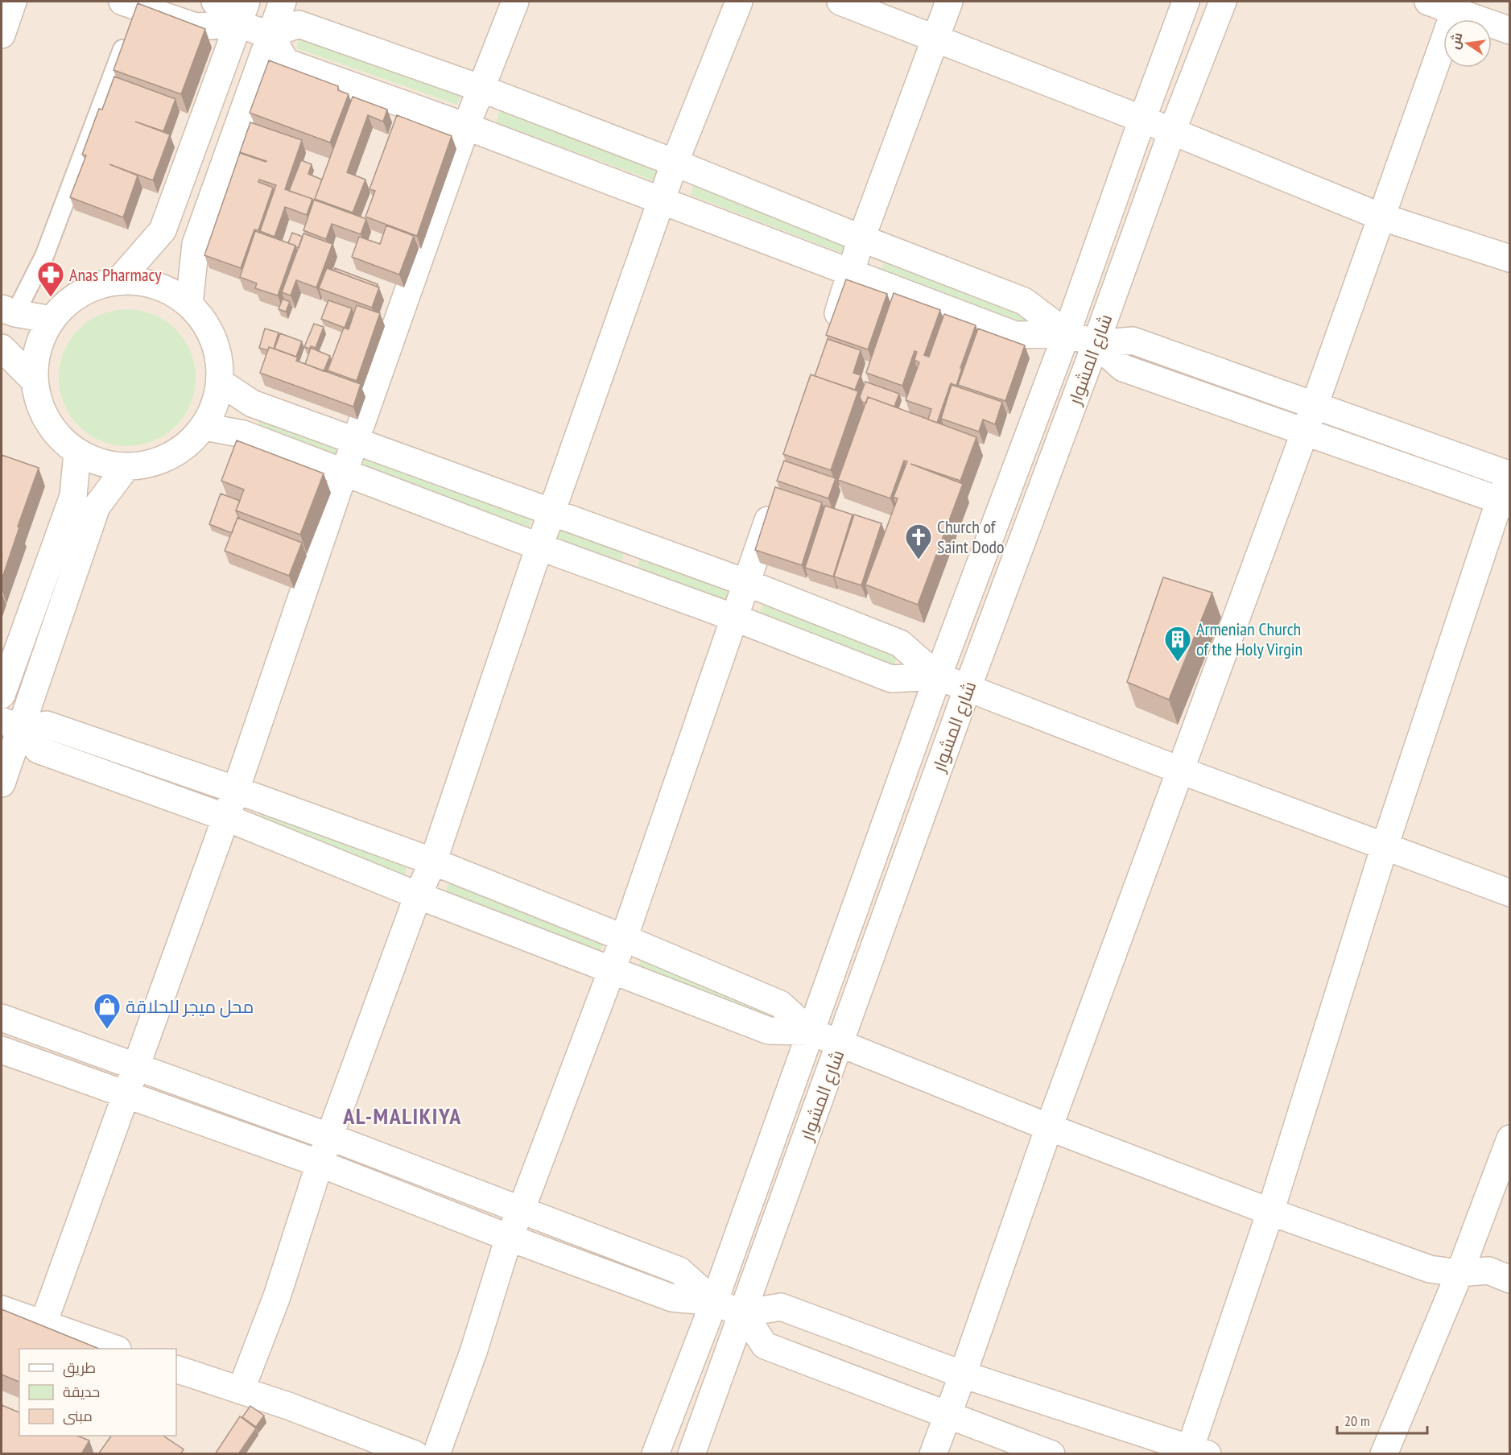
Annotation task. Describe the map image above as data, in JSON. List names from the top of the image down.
{
  "streets": {
    "street": ["شارع المشوار"]
  },
  "districts": ["AL-MALIKIYA"],
  "places": {
    "pharmacy": ["Anas Pharmacy"],
    "church": ["Church of Saint Dodo"],
    "building": ["Armenian Church of the Holy Virgin"],
    "shop": ["محل ميجر للحلاقة"]
  },
  "legend": ["طريق", "حديقة", "مبنى"],
  "scale_bar": "20 m",
  "north": "left"
}
